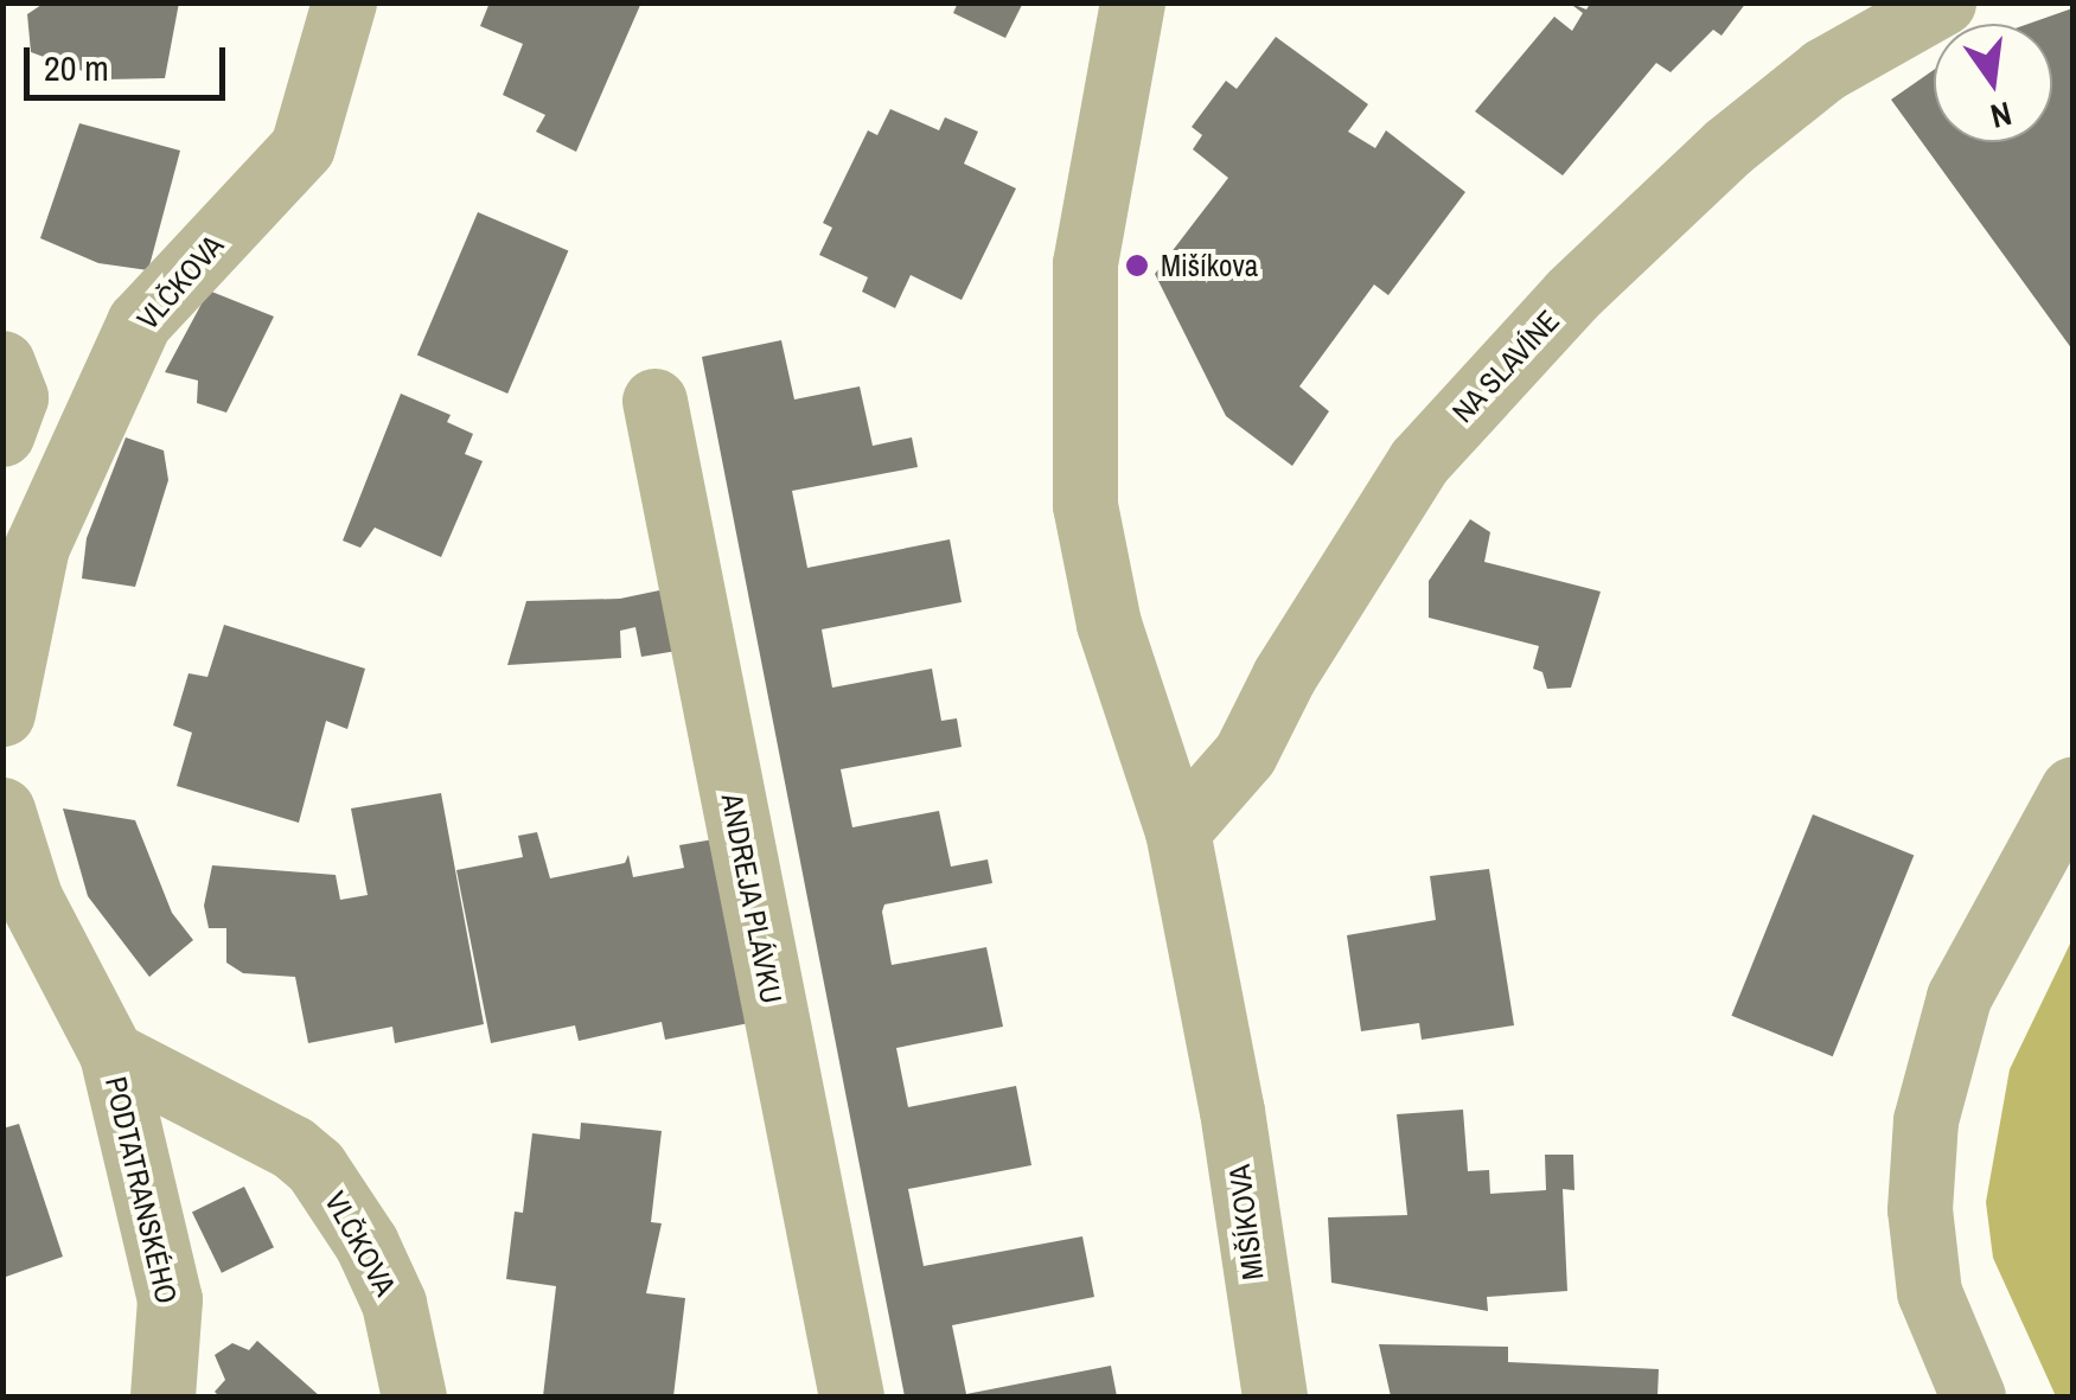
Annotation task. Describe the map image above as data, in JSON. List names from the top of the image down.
{
  "streets": {
    "street": [
      "VLČKOVA",
      "NA SLAVÍNE",
      "ANDREJA PLÁVKU",
      "PODTATRANSKÉHO",
      "MIŠÍKOVA"
    ]
  },
  "crossings": [
    ["VLČKOVA", "PODTATRANSKÉHO"],
    ["NA SLAVÍNE", "MIŠÍKOVA"]
  ],
  "places": ["Mišíkova"],
  "scale_bar": "20 m",
  "north": "bottom"
}
